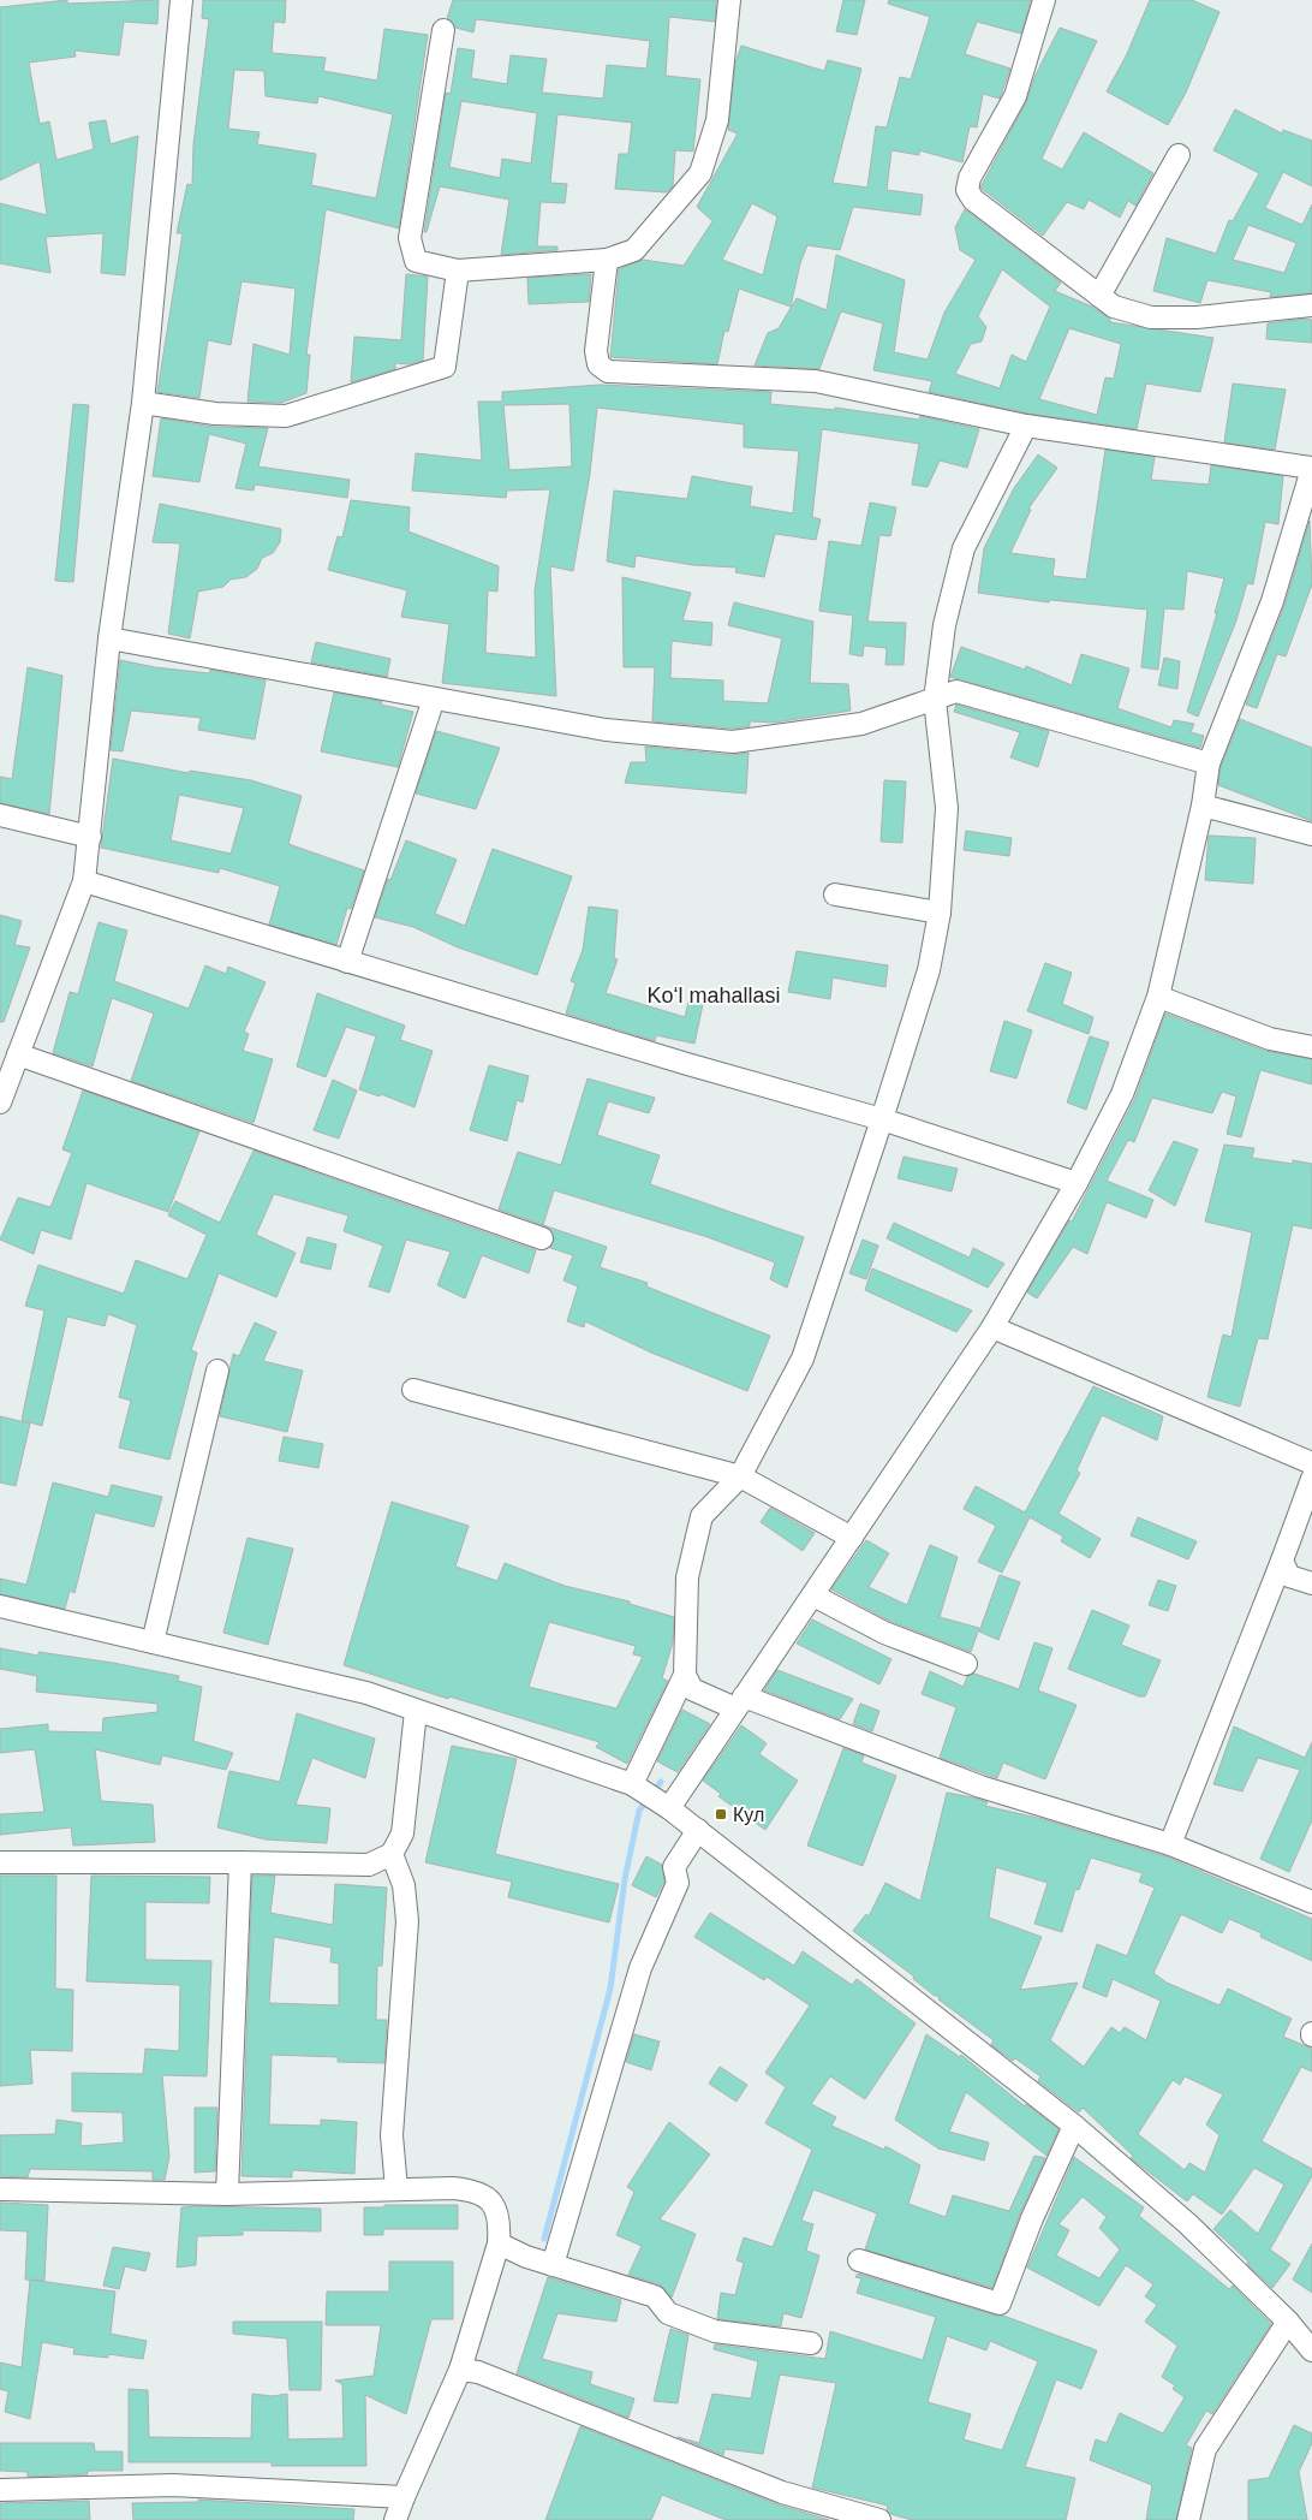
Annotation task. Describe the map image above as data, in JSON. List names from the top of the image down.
{
  "districts": ["Koʻl mahallasi"],
  "places": {
    "transit": ["Кул"]
  }
}
